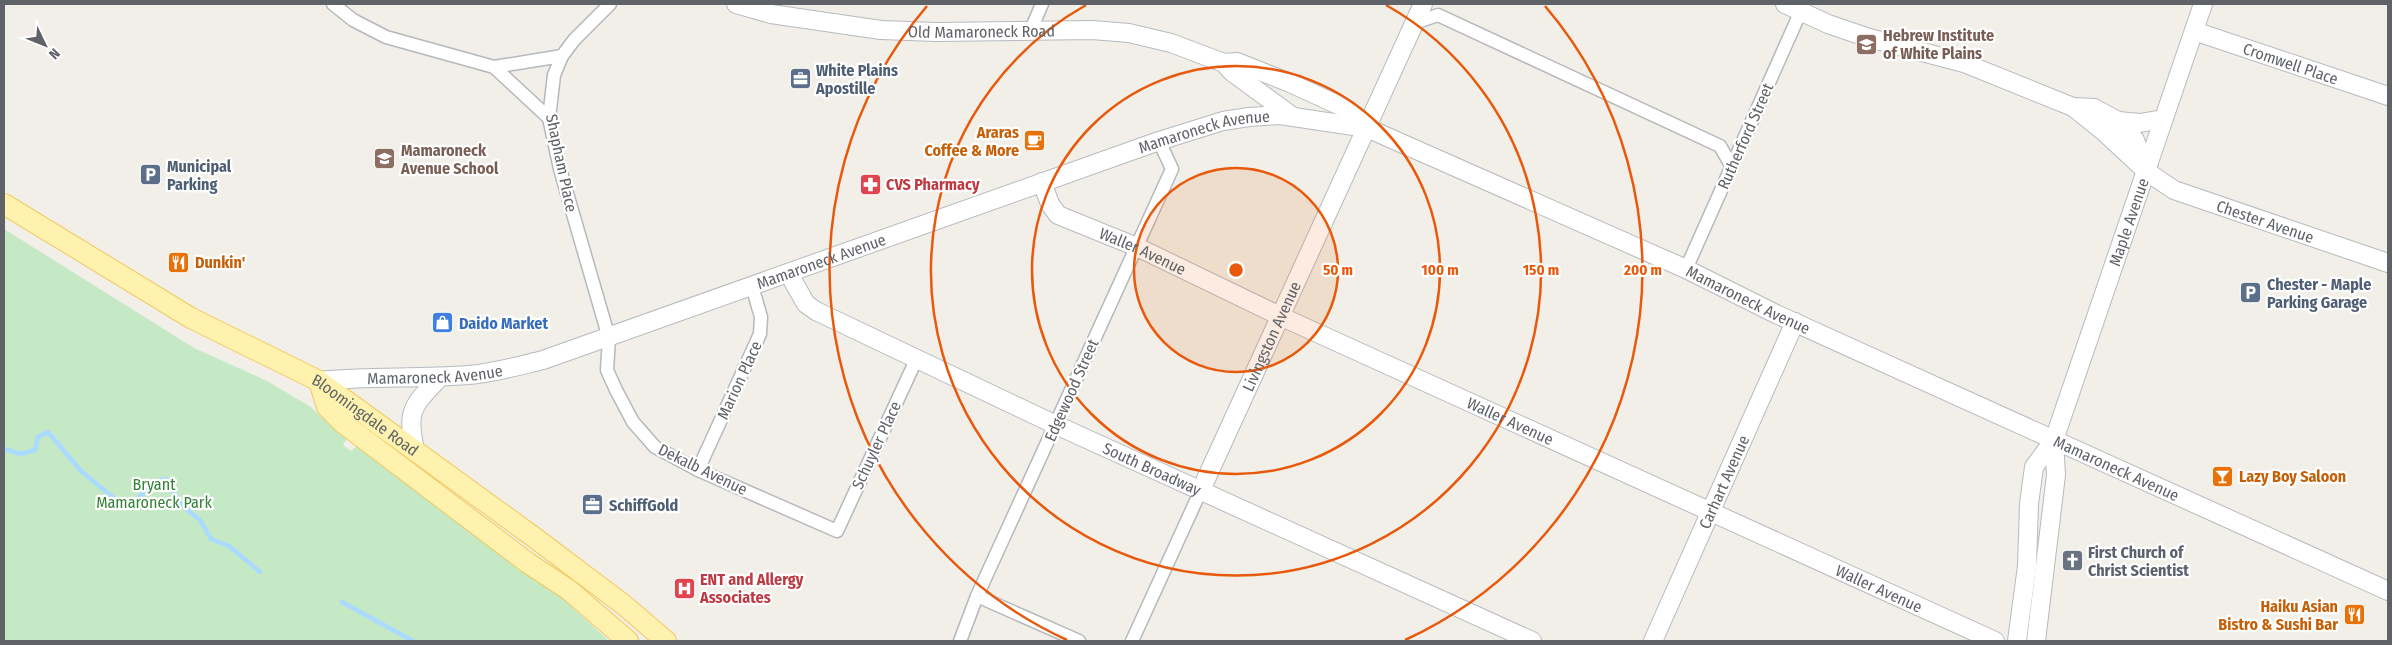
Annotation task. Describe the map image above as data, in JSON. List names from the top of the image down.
{
  "streets": {
    "main road": [
      "Old Mamaroneck Road",
      "Cromwell Place",
      "Mamaroneck Avenue",
      "Maple Avenue",
      "Chester Avenue",
      "Waller Avenue",
      "Livingston Avenue",
      "Bloomingdale Road",
      "South Broadway",
      "Carhart Avenue"
    ],
    "street": [
      "Rutherford Street",
      "Shapham Place",
      "Marion Place",
      "Edgewood Street",
      "Schuyler Place",
      "Dekalb Avenue"
    ]
  },
  "crossings": [
    ["Old Mamaroneck Road", "Mamaroneck Avenue"],
    ["Old Mamaroneck Road", "Livingston Avenue"],
    ["Cromwell Place", "Maple Avenue"],
    ["Mamaroneck Avenue", "Rutherford Street"],
    ["Mamaroneck Avenue", "Shapham Place"],
    ["Mamaroneck Avenue", "Maple Avenue"],
    ["Mamaroneck Avenue", "Waller Avenue"],
    ["Mamaroneck Avenue", "Livingston Avenue"],
    ["Mamaroneck Avenue", "Marion Place"],
    ["Mamaroneck Avenue", "Edgewood Street"],
    ["Mamaroneck Avenue", "Bloomingdale Road"],
    ["Mamaroneck Avenue", "South Broadway"],
    ["Mamaroneck Avenue", "Dekalb Avenue"],
    ["Mamaroneck Avenue", "Carhart Avenue"],
    ["Shapham Place", "Dekalb Avenue"],
    ["Maple Avenue", "Chester Avenue"],
    ["Waller Avenue", "Livingston Avenue"],
    ["Waller Avenue", "Edgewood Street"],
    ["Waller Avenue", "Carhart Avenue"],
    ["Livingston Avenue", "South Broadway"],
    ["Marion Place", "Dekalb Avenue"],
    ["Edgewood Street", "South Broadway"],
    ["Schuyler Place", "South Broadway"],
    ["Schuyler Place", "Dekalb Avenue"]
  ],
  "parks": ["Bryant Mamaroneck Park"],
  "places": {
    "school or university": ["Hebrew Institute of White Plains", "Mamaroneck Avenue School"],
    "office": ["White Plains Apostille", "SchiffGold"],
    "cafe": ["Araras Coffee & More"],
    "parking": ["Municipal Parking", "Chester - Maple Parking Garage"],
    "pharmacy": ["CVS Pharmacy"],
    "restaurant": ["Dunkin'", "Haiku Asian Bistro & Sushi Bar"],
    "shop": ["Daido Market"],
    "bar": ["Lazy Boy Saloon"],
    "church": ["First Church of Christ Scientist"],
    "hospital": ["ENT and Allergy Associates"]
  },
  "north": "bottom right",
  "rings": [
    "50 m",
    "100 m",
    "150 m",
    "200 m"
  ]
}
